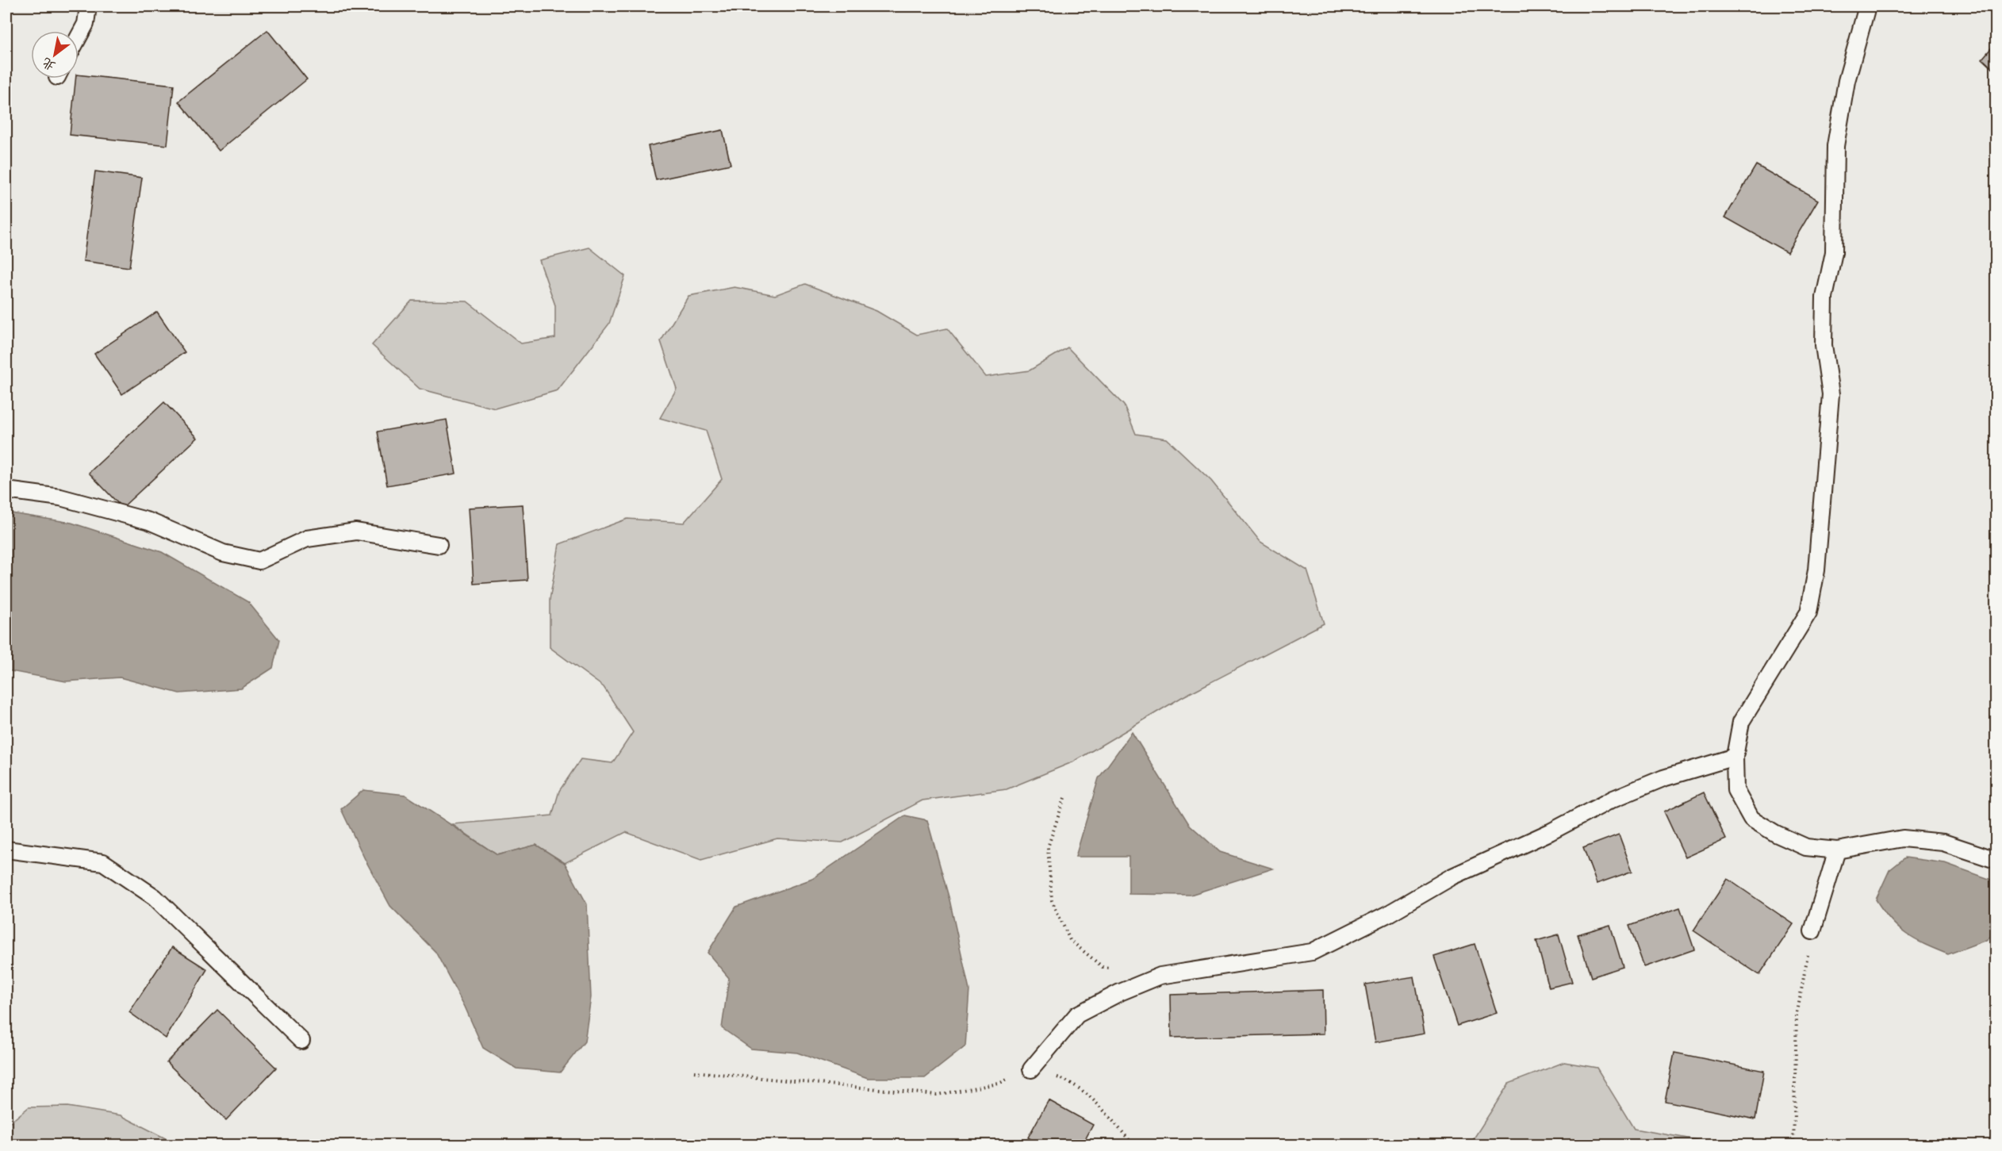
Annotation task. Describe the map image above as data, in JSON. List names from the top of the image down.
{
  "north": "bottom left"
}
